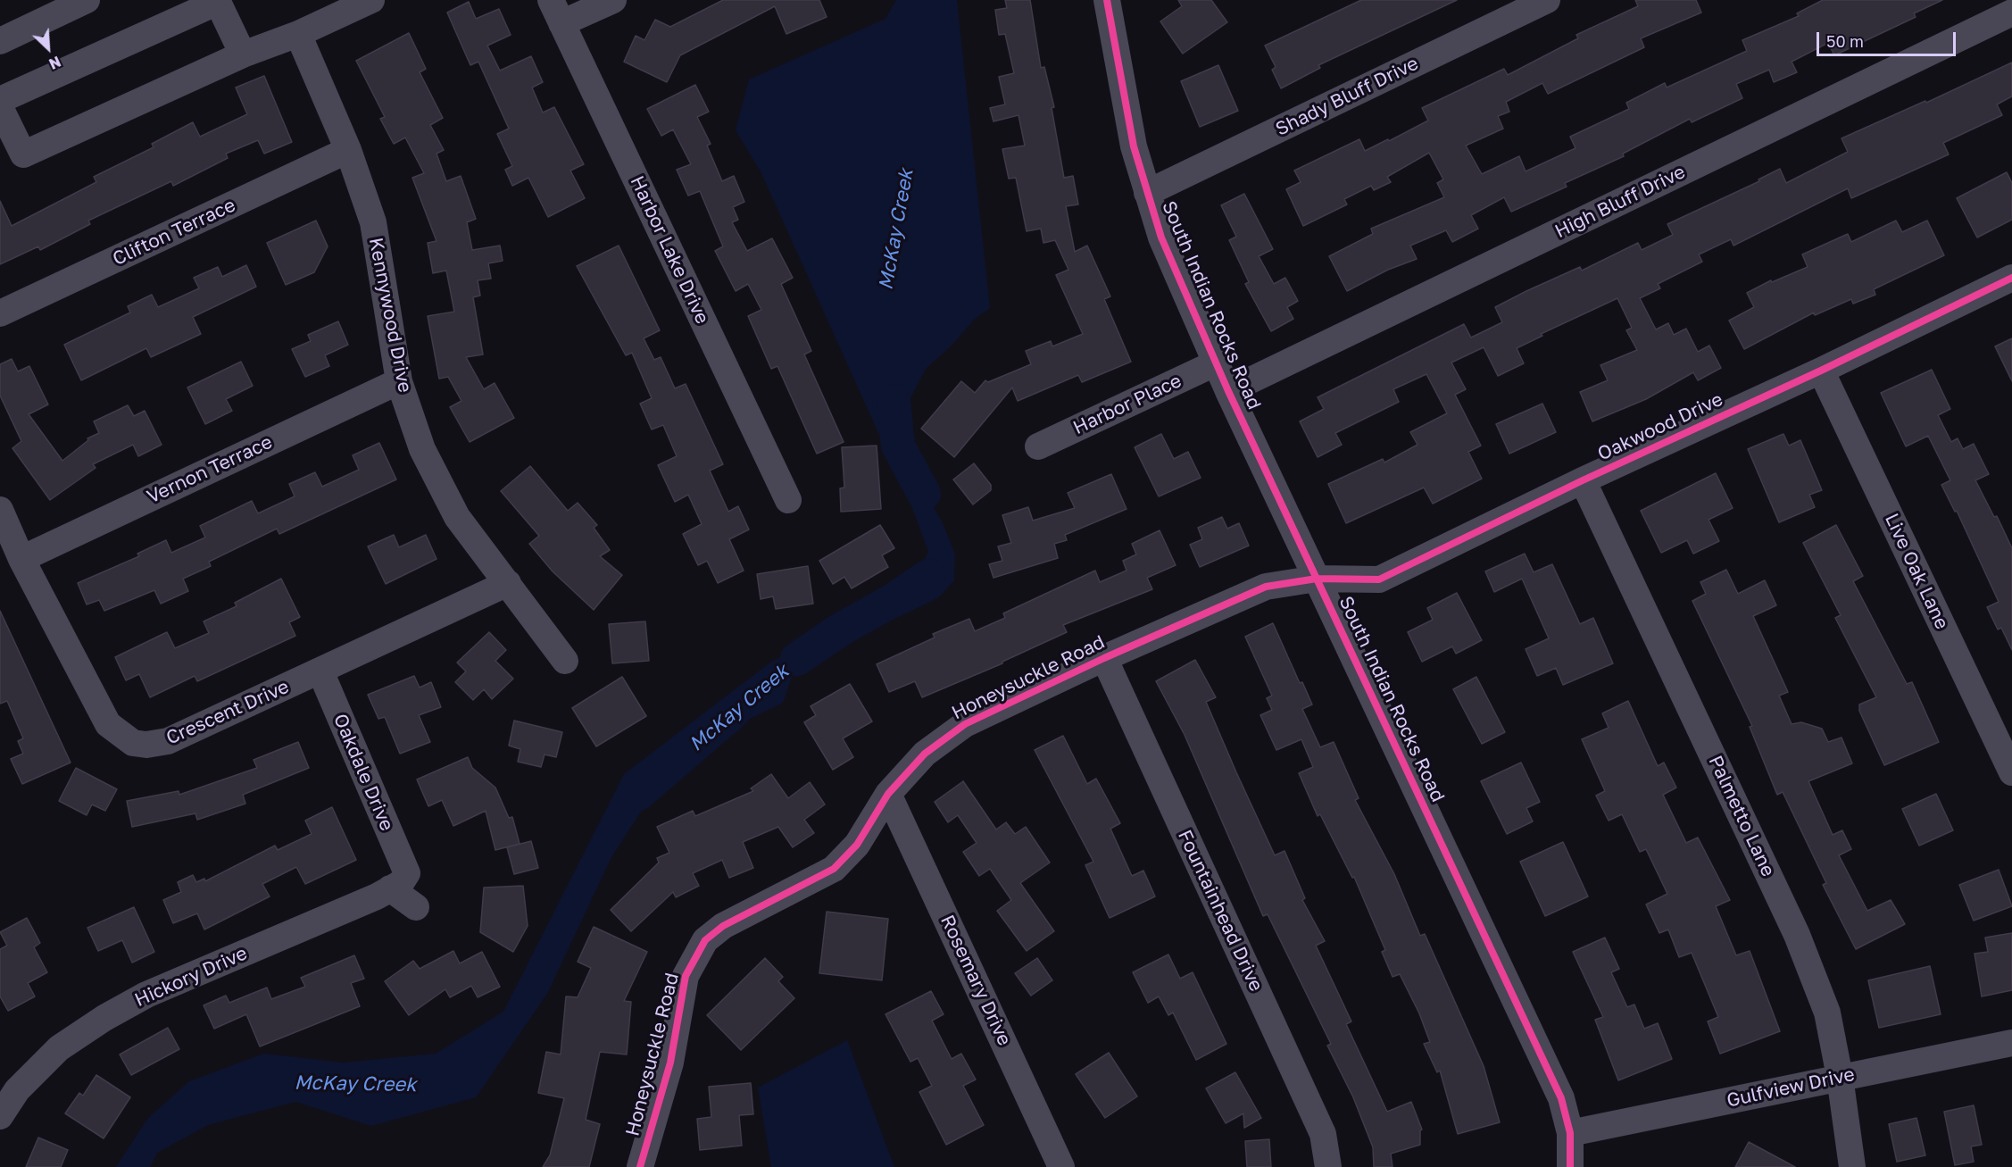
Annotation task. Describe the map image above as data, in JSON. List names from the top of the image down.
{
  "streets": {
    "street": [
      "Shady Bluff Drive",
      "High Bluff Drive",
      "Clifton Terrace",
      "Harbor Lake Drive",
      "South Indian Rocks Road",
      "Kennywood Drive",
      "Harbor Place",
      "Oakwood Drive",
      "Vernon Terrace",
      "Live Oak Lane",
      "Honeysuckle Road",
      "Crescent Drive",
      "Oakdale Drive",
      "Palmetto Lane",
      "Fountainhead Drive",
      "Hickory Drive",
      "Rosemary Drive",
      "Gulfview Drive"
    ]
  },
  "crossings": [
    ["Shady Bluff Drive", "South Indian Rocks Road"],
    ["High Bluff Drive", "South Indian Rocks Road"],
    ["Clifton Terrace", "Kennywood Drive"],
    ["South Indian Rocks Road", "Harbor Place"],
    ["South Indian Rocks Road", "Oakwood Drive"],
    ["South Indian Rocks Road", "Honeysuckle Road"],
    ["South Indian Rocks Road", "Gulfview Drive"],
    ["Kennywood Drive", "Vernon Terrace"],
    ["Kennywood Drive", "Crescent Drive"],
    ["Oakwood Drive", "Live Oak Lane"],
    ["Oakwood Drive", "Honeysuckle Road"],
    ["Oakwood Drive", "Palmetto Lane"],
    ["Vernon Terrace", "Crescent Drive"],
    ["Honeysuckle Road", "Fountainhead Drive"],
    ["Honeysuckle Road", "Rosemary Drive"],
    ["Crescent Drive", "Oakdale Drive"],
    ["Oakdale Drive", "Hickory Drive"],
    ["Palmetto Lane", "Gulfview Drive"]
  ],
  "water": ["McKay Creek"],
  "scale_bar": "50 m",
  "north": "bottom right"
}
